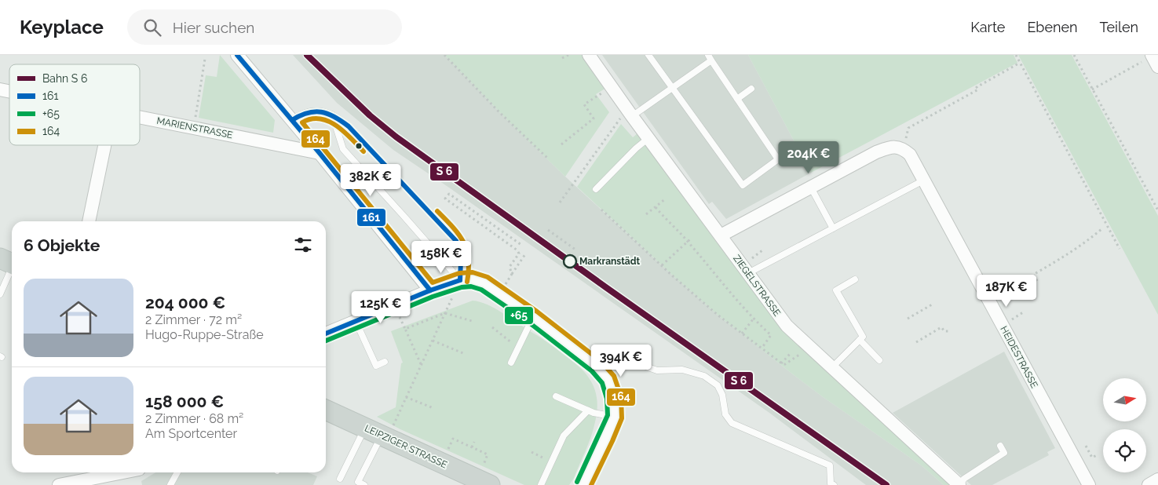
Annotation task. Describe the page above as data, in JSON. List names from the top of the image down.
{
  "streets": {
    "main road": ["LEIPZIGER STRASSE"],
    "street": ["MARIENSTRASSE", "ZIEGELSTRASSE", "HEIDESTRASSE"]
  },
  "places": ["Markranstädt"],
  "lines": ["transit line 161", "transit line 164", "transit line +65"],
  "legend": [
    "Bahn S 6",
    "161",
    "+65",
    "164"
  ],
  "north": "right",
  "page": {
    "header": "Keyplace",
    "search": "Hier suchen",
    "nav": ["Karte", "Ebenen", "Teilen"],
    "price": [
      "204K €",
      "382K €",
      "158K €",
      "187K €",
      "125K €",
      "394K €"
    ],
    "heading": "6 Objekte",
    "list": [
      {
        "name": "204 000 €",
        "note": "2 Zimmer · 72 m² · Hugo-Ruppe-Straße"
      },
      {
        "name": "158 000 €",
        "note": "2 Zimmer · 68 m² · Am Sportcenter"
      }
    ]
  }
}
